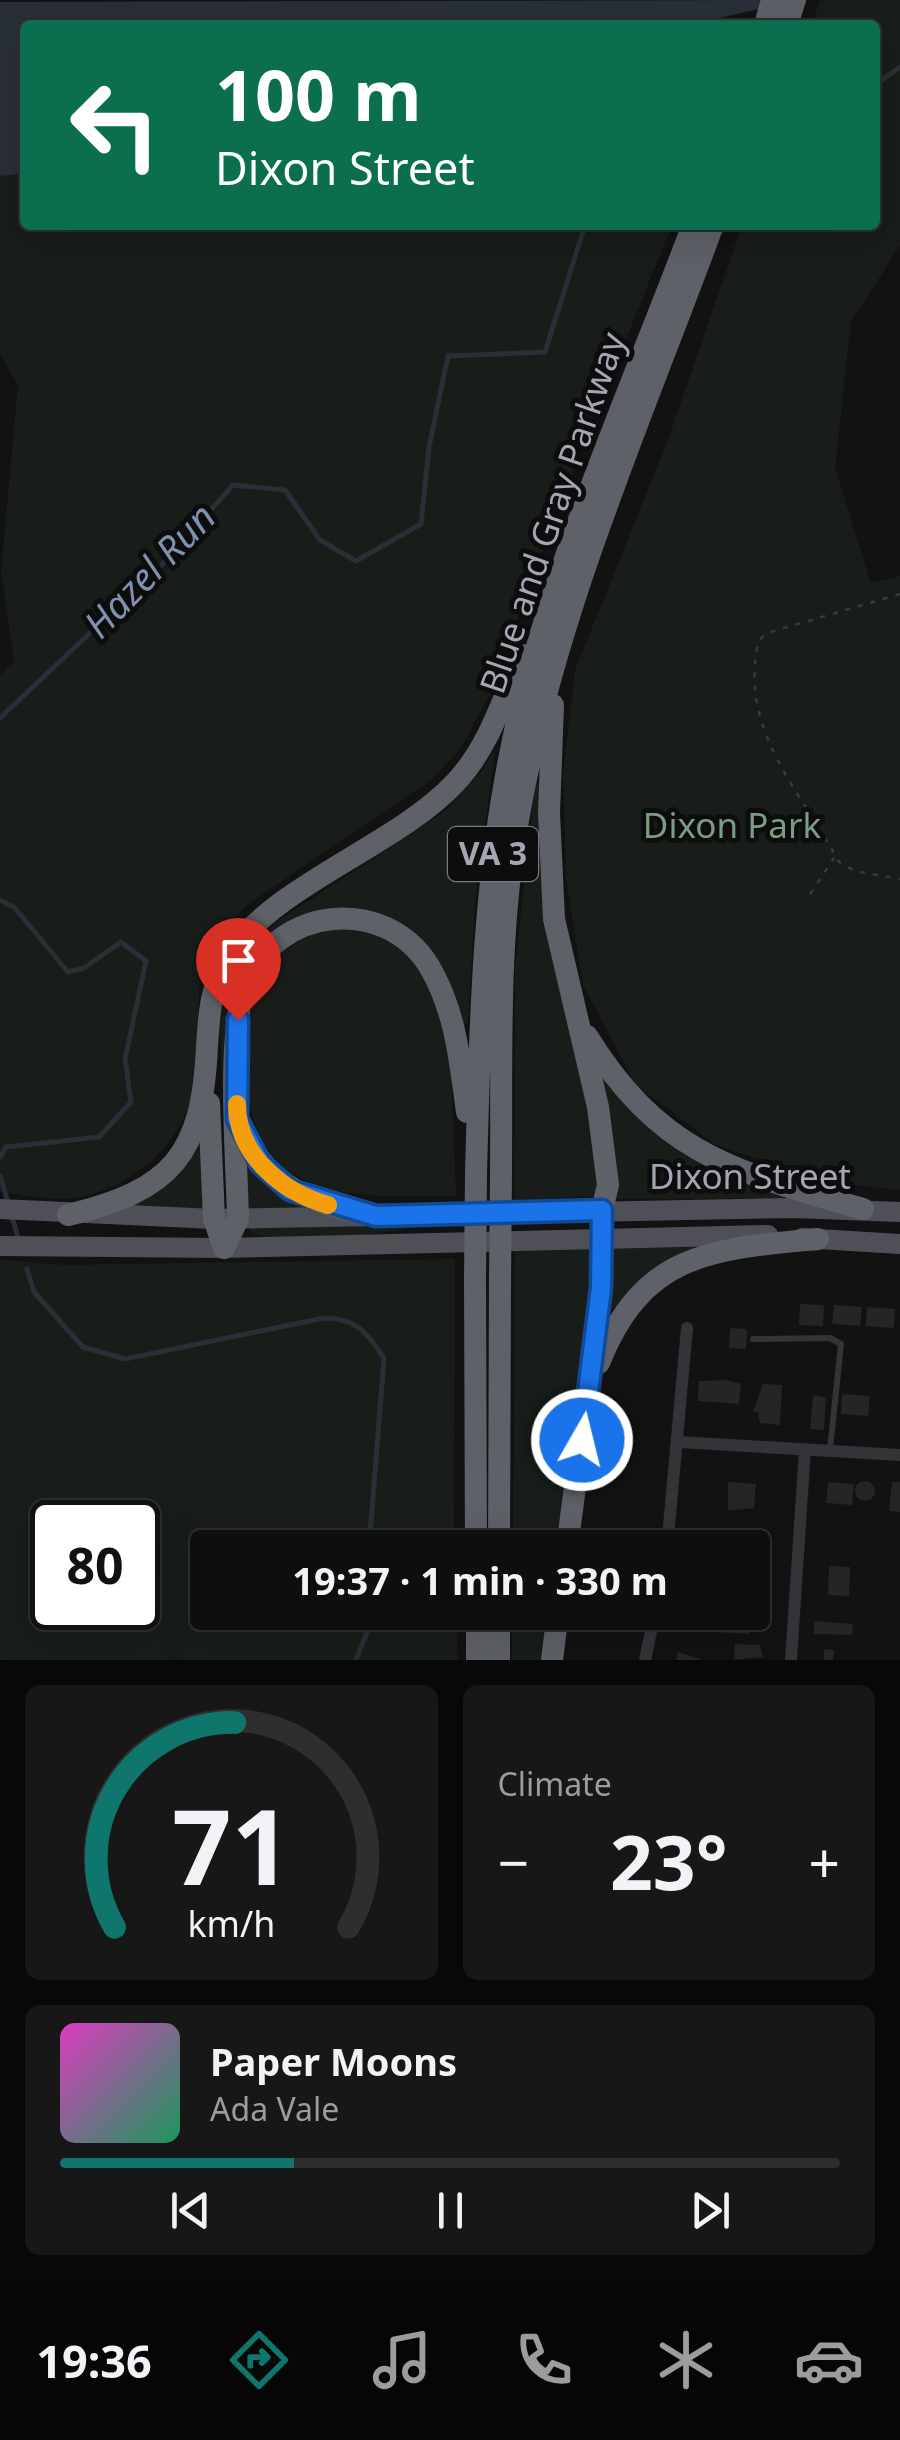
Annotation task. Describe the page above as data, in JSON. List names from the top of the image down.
{
  "streets": {
    "highway": ["Blue and Gray Parkway", "VA 3"],
    "main road": ["Dixon Street"]
  },
  "water": ["Hazel Run"],
  "parks": ["Dixon Park"],
  "page": {
    "turn": ["100 m", "Dixon Street"],
    "limit": "80",
    "trip": "19:37 · 1 min · 330 m",
    "tile": "Climate",
    "heat": ["−", "23°", "+"],
    "song": ["Paper Moons", "Ada Vale"],
    "tabs": "19:36",
    "gauge": ["71", "km/h"]
  }
}
